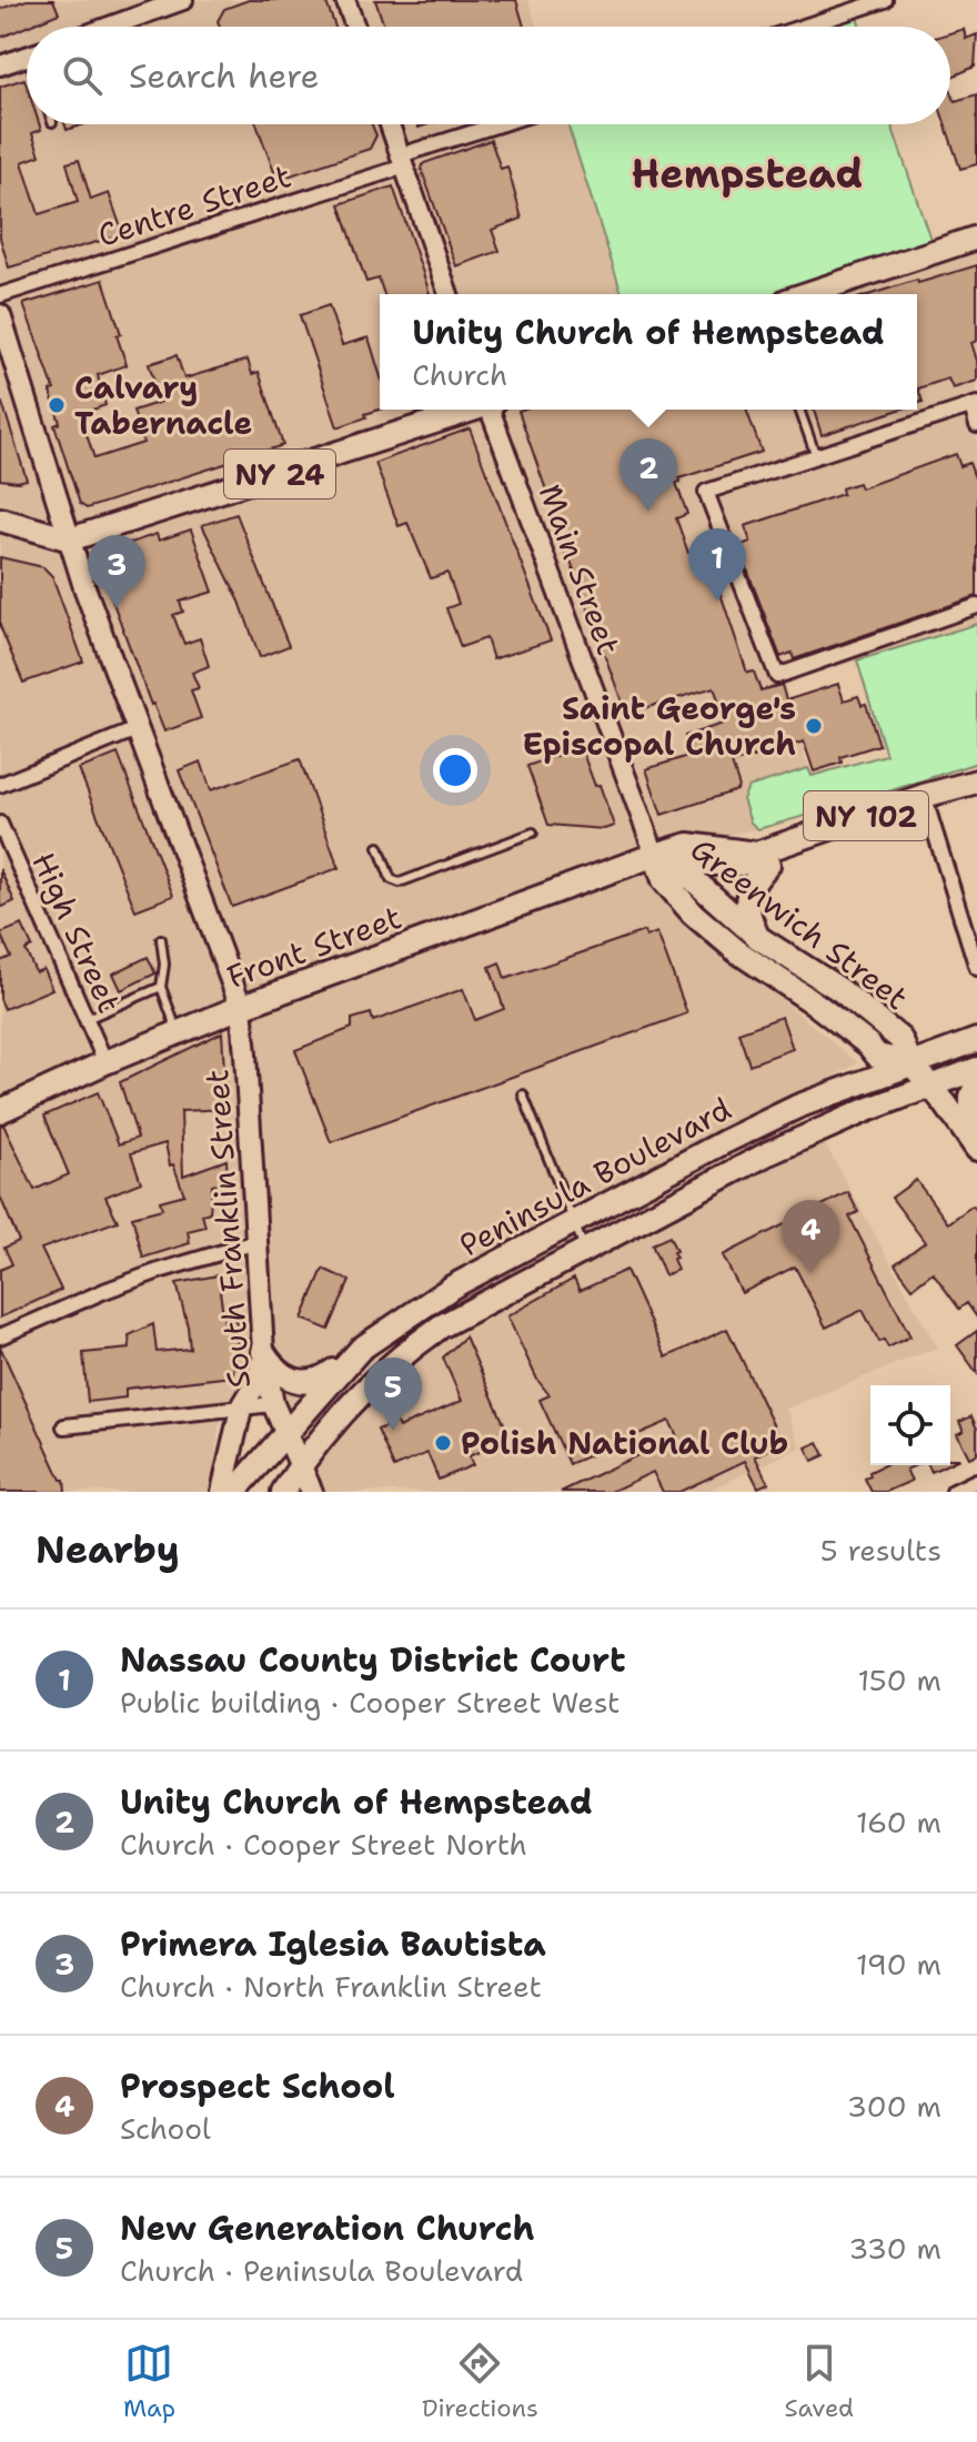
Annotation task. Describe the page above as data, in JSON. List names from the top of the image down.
{
  "streets": {
    "main road": [
      "NY 24",
      "NY 102",
      "Greenwich Street",
      "Front Street",
      "Peninsula Boulevard",
      "South Franklin Street"
    ],
    "street": ["Centre Street", "Main Street", "High Street"]
  },
  "crossings": [
    ["NY 24", "South Franklin Street"],
    ["Main Street", "Greenwich Street"],
    ["Main Street", "Front Street"],
    ["Greenwich Street", "Front Street"],
    ["Greenwich Street", "Peninsula Boulevard"],
    ["High Street", "Front Street"],
    ["Front Street", "South Franklin Street"],
    ["Peninsula Boulevard", "South Franklin Street"]
  ],
  "districts": ["Hempstead"],
  "places": ["Calvary Tabernacle", "Saint George's Episcopal Church", "Polish National Club"],
  "page": {
    "search": "Search here",
    "popup": ["Unity Church of Hempstead", "Church"],
    "pins": [
      "2",
      "1",
      "3",
      "4",
      "5"
    ],
    "heading": ["Nearby", "5 results"],
    "list": [
      {
        "mark": "1",
        "name": "Nassau County District Court",
        "note": "Public building · Cooper Street West",
        "value": "150 m"
      },
      {
        "mark": "2",
        "name": "Unity Church of Hempstead",
        "note": "Church · Cooper Street North",
        "value": "160 m"
      },
      {
        "mark": "3",
        "name": "Primera Iglesia Bautista",
        "note": "Church · North Franklin Street",
        "value": "190 m"
      },
      {
        "mark": "4",
        "name": "Prospect School",
        "note": "School",
        "value": "300 m"
      },
      {
        "mark": "5",
        "name": "New Generation Church",
        "note": "Church · Peninsula Boulevard",
        "value": "330 m"
      }
    ],
    "nav": ["Map", "Directions", "Saved"]
  }
}
